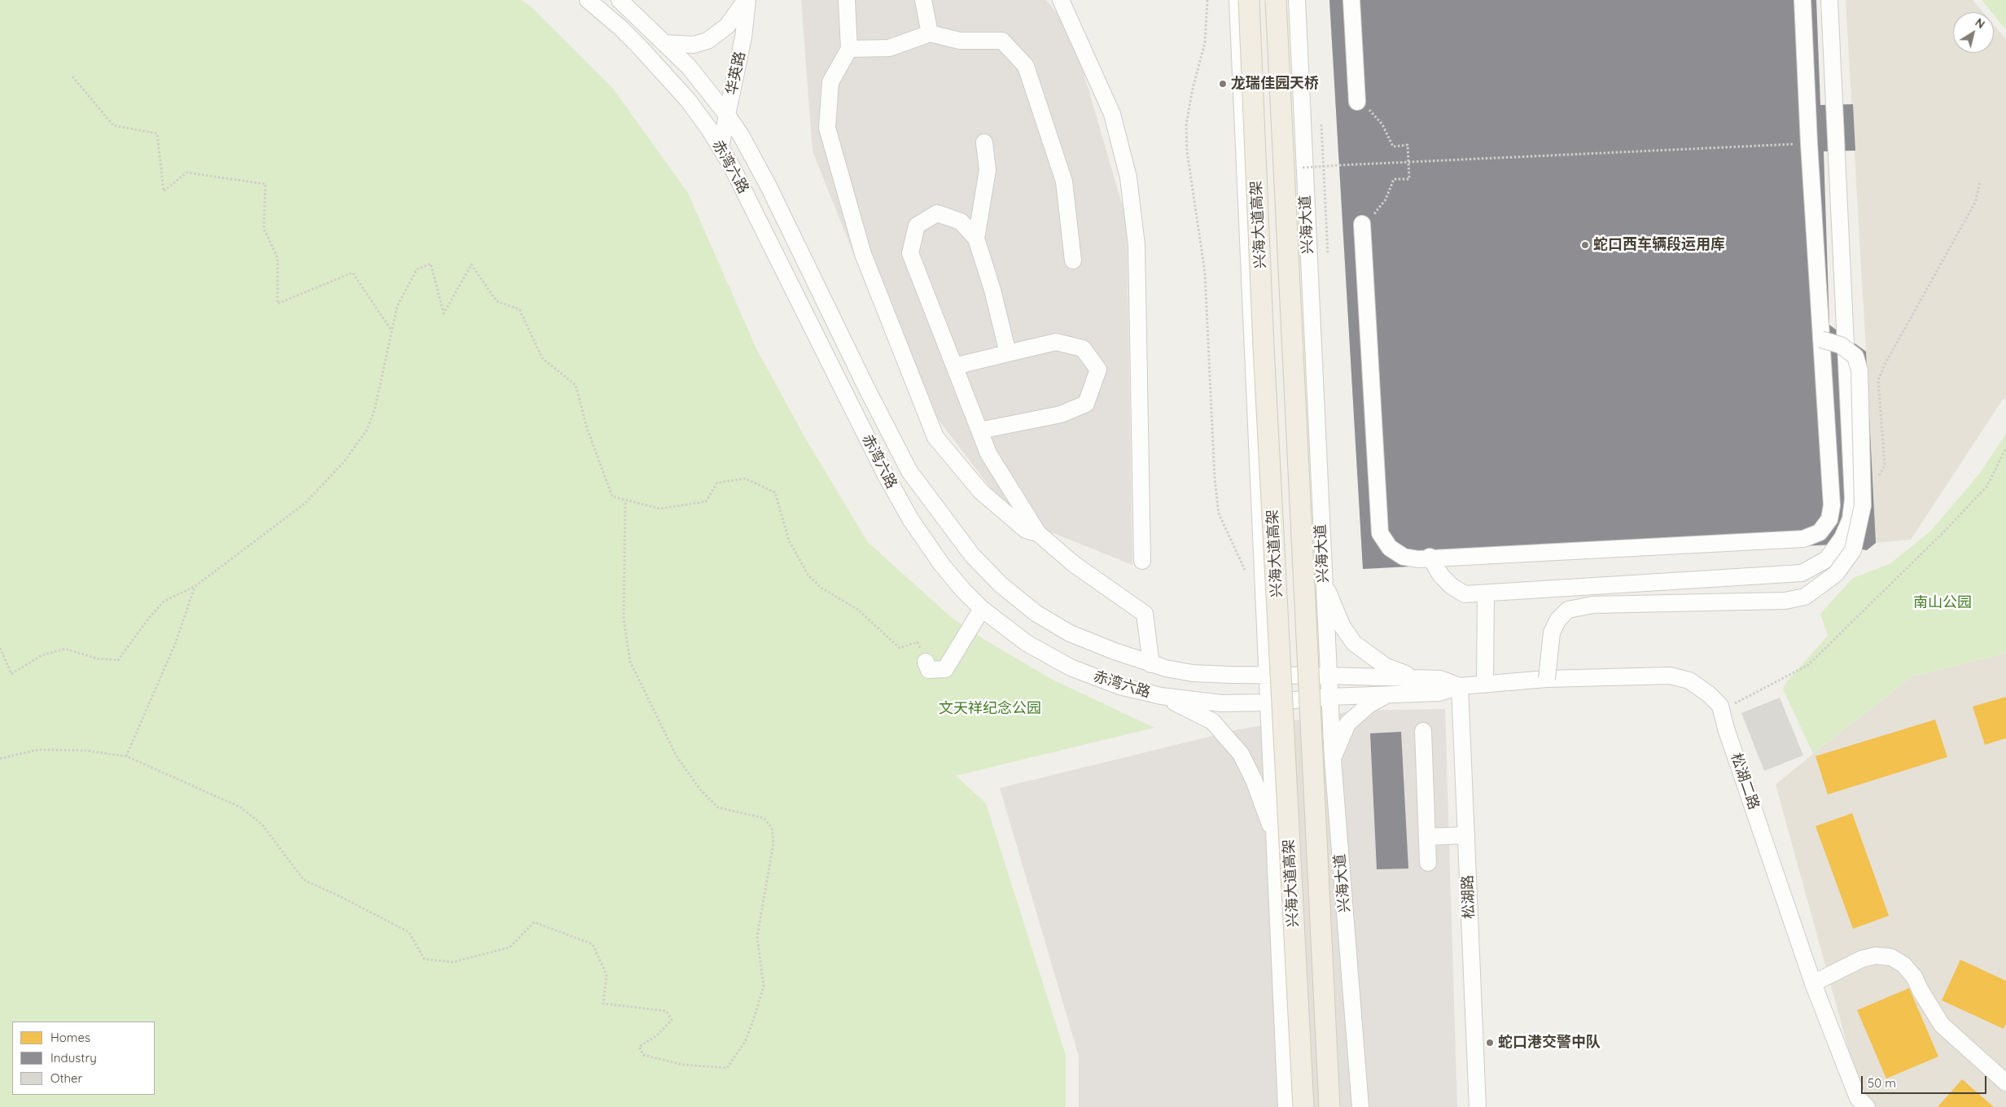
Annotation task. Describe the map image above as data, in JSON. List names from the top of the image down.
{
  "streets": {
    "main road": ["兴海大道高架"],
    "street": [
      "华英路",
      "赤湾六路",
      "兴海大道",
      "松湖二路",
      "松湖路"
    ]
  },
  "crossings": [
    ["华英路", "赤湾六路"],
    ["赤湾六路", "兴海大道"],
    ["松湖二路", "松湖路"]
  ],
  "parks": ["南山公园", "文天祥纪念公园"],
  "places": ["龙瑞佳园天桥", "蛇口西车辆段运用库", "蛇口港交警中队"],
  "legend": ["Homes", "Industry", "Other"],
  "scale_bar": "50 m",
  "north": "top right"
}
